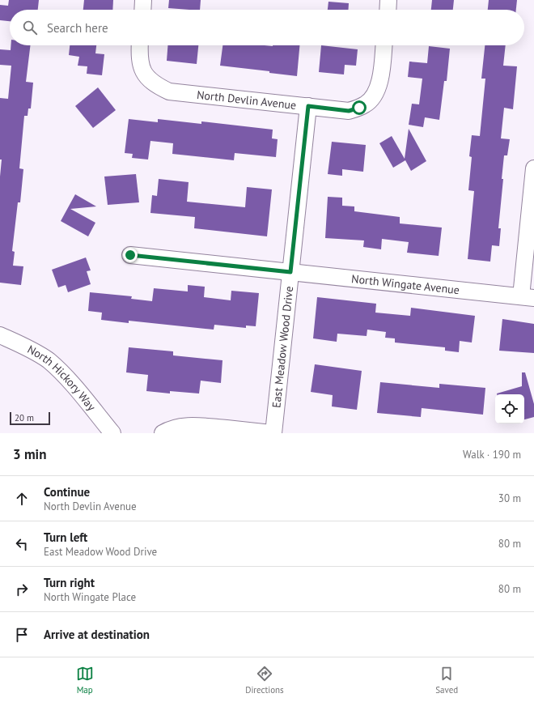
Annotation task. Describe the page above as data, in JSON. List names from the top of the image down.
{
  "streets": {
    "street": [
      "North Devlin Avenue",
      "North Wingate Avenue",
      "East Meadow Wood Drive",
      "North Hickory Way"
    ]
  },
  "crossings": [
    ["North Devlin Avenue", "East Meadow Wood Drive"],
    ["North Wingate Avenue", "East Meadow Wood Drive"]
  ],
  "scale_bar": "20 m",
  "page": {
    "search": "Search here",
    "scale": "20 m",
    "heading": ["3 min", "Walk · 190 m"],
    "list": [
      ["Continue", "North Devlin Avenue", "30 m"],
      ["Turn left", "East Meadow Wood Drive", "80 m"],
      ["Turn right", "North Wingate Place", "80 m"],
      "Arrive at destination"
    ],
    "nav": ["Map", "Directions", "Saved"]
  }
}
